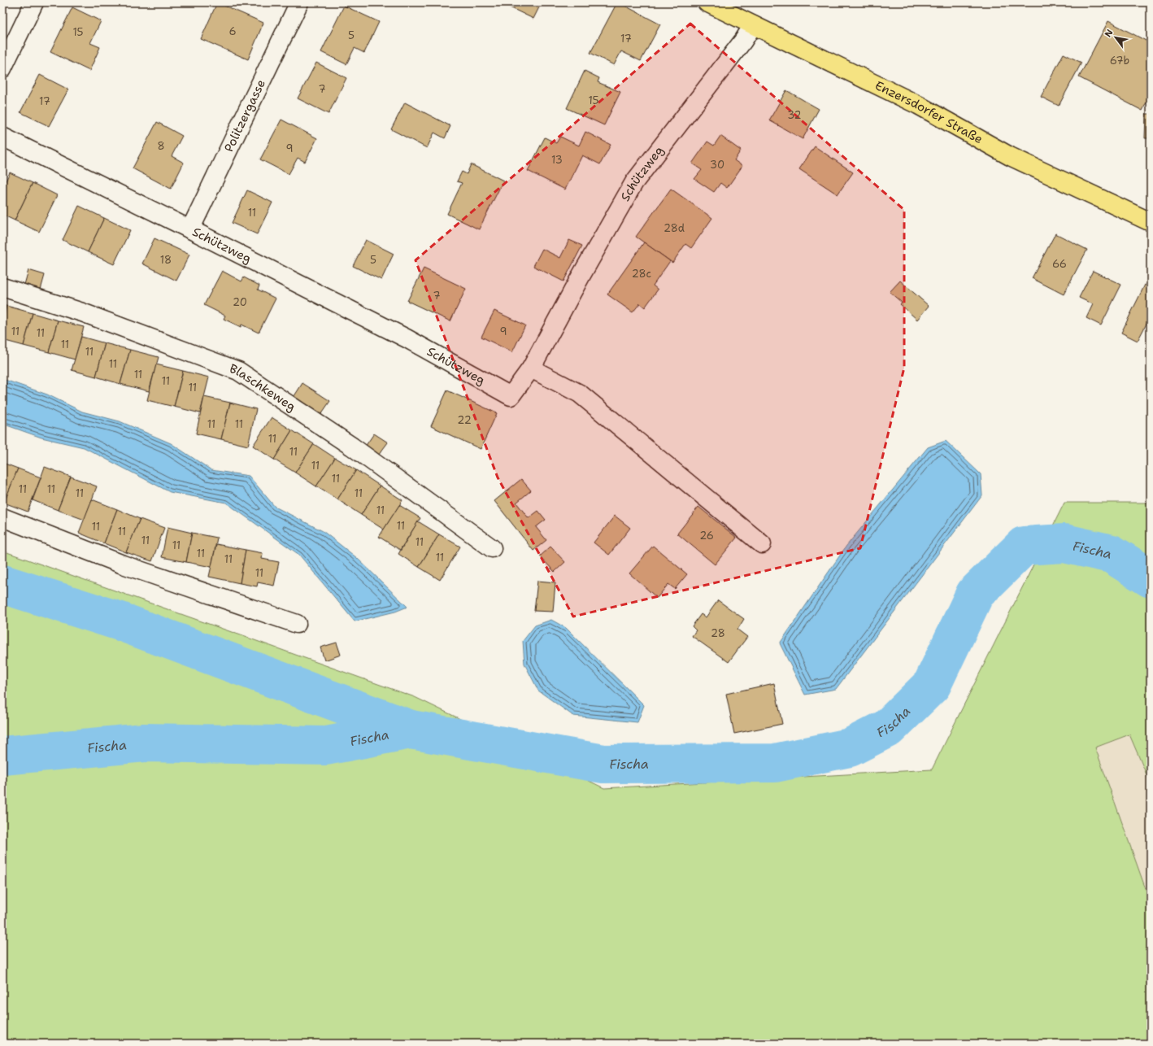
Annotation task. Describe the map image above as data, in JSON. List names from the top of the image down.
{
  "streets": {
    "main road": ["Enzersdorfer Straße"],
    "street": ["Politzergasse", "Schützweg", "Blaschkeweg"]
  },
  "crossings": [
    ["Enzersdorfer Straße", "Schützweg"],
    ["Politzergasse", "Schützweg"]
  ],
  "water": ["Fischa"],
  "house_numbers": [
    "6",
    "15",
    "5",
    "17",
    "67b",
    "7",
    "15",
    "17",
    "32",
    "8",
    "9",
    "13",
    "30",
    "11",
    "28d",
    "18",
    "5",
    "66",
    "28c",
    "7",
    "20",
    "11",
    "9",
    "11",
    "11",
    "11",
    "11",
    "11",
    "11",
    "11",
    "22",
    "11",
    "11",
    "11",
    "11",
    "11",
    "11",
    "11",
    "11",
    "11",
    "11",
    "11",
    "11",
    "11",
    "11",
    "26",
    "11",
    "11",
    "11",
    "11",
    "11",
    "11",
    "11",
    "28"
  ],
  "north": "top left"
}
